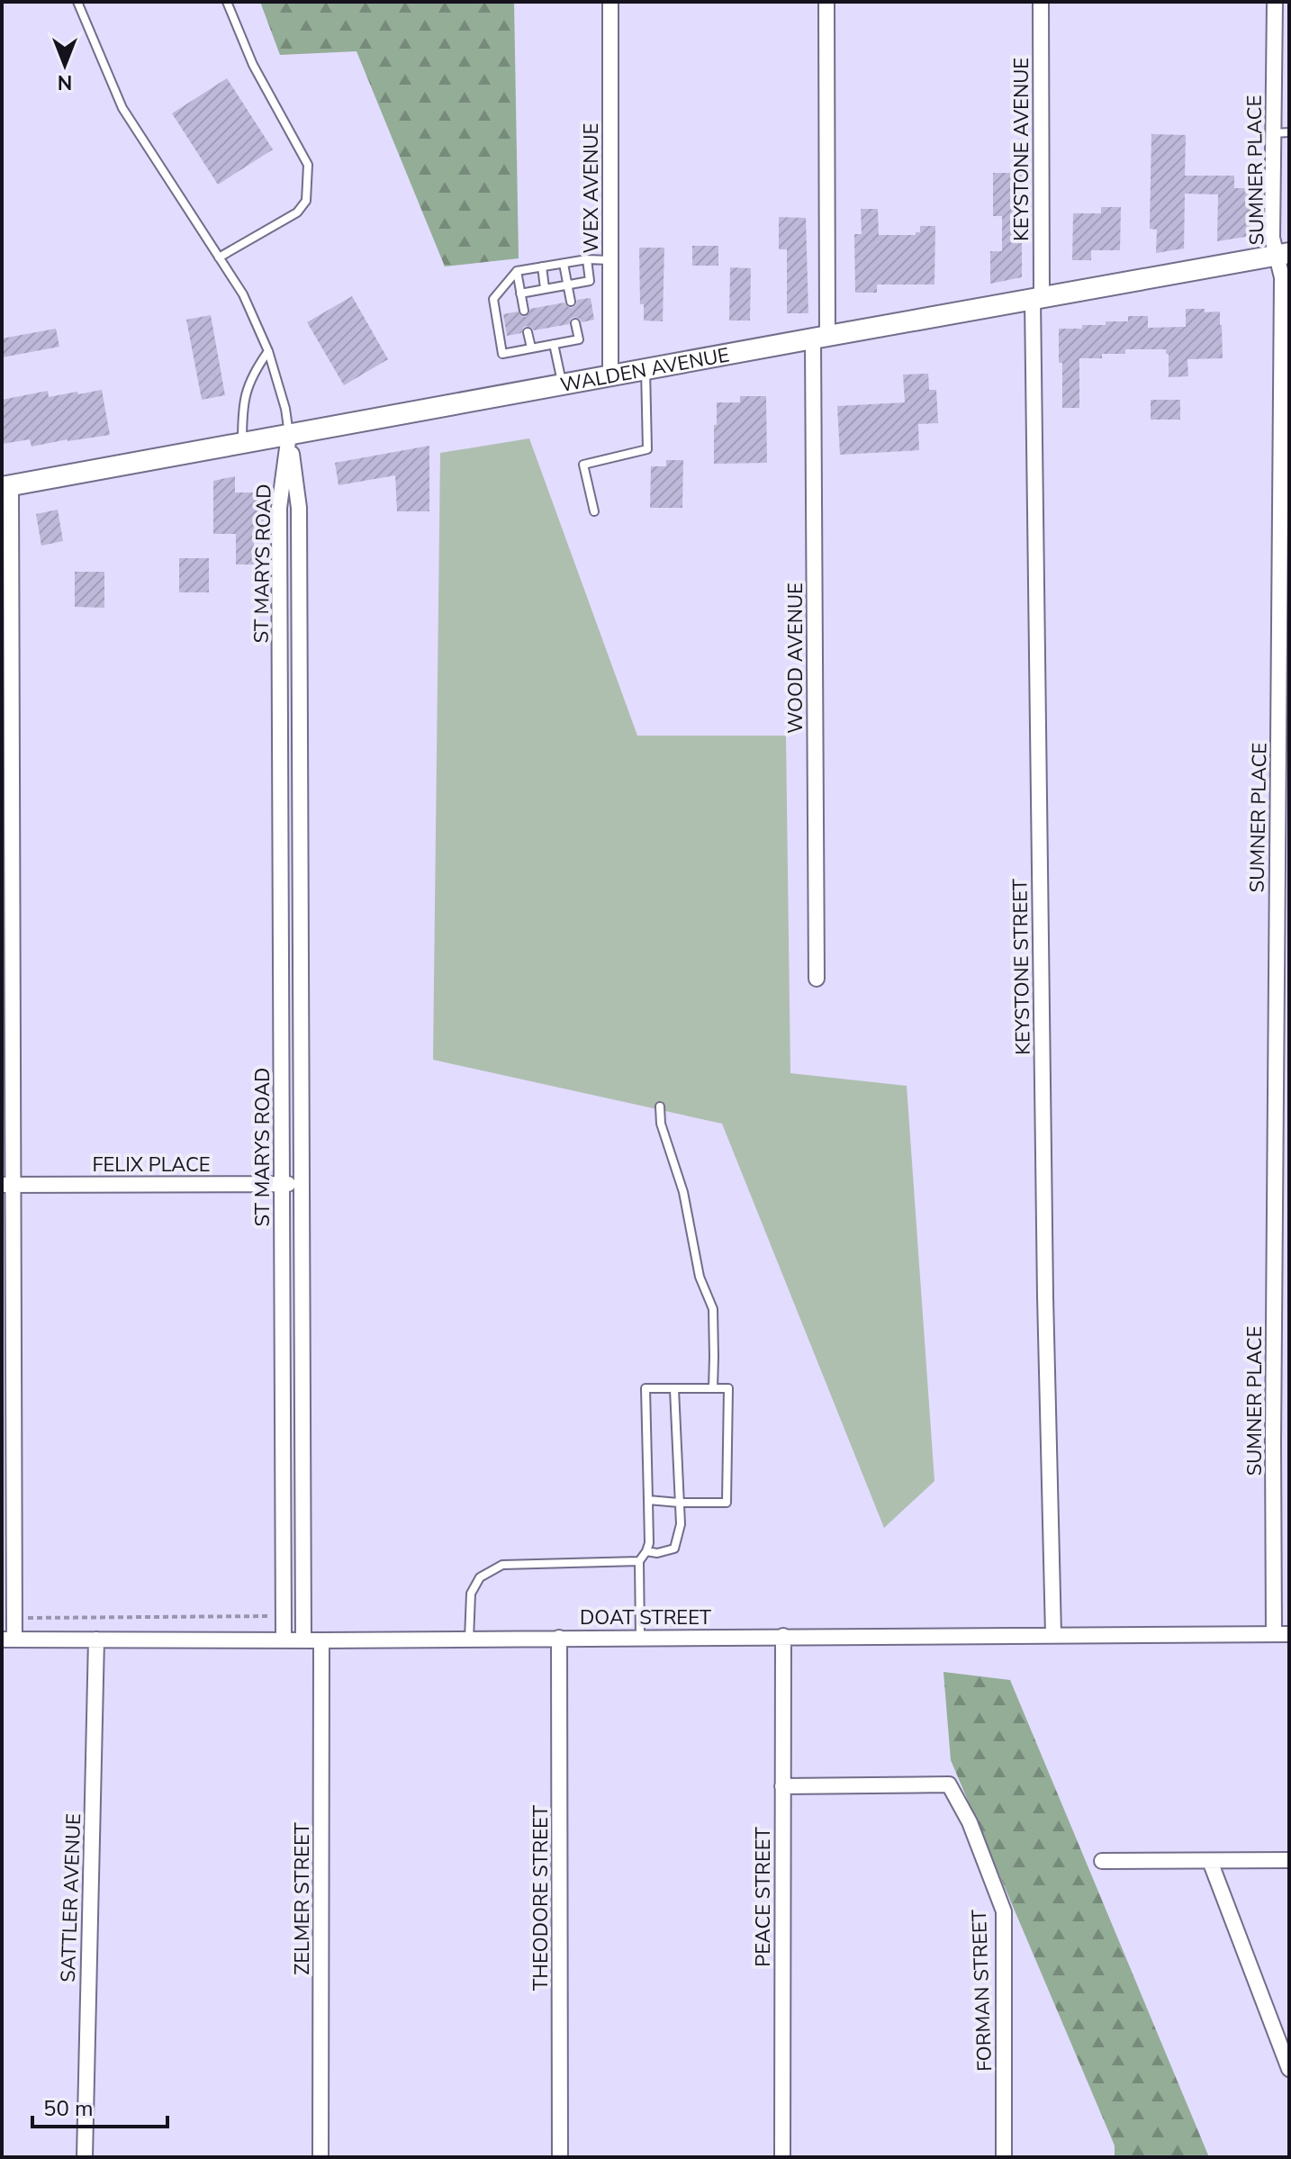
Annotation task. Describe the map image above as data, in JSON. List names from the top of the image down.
{
  "streets": {
    "main road": ["WALDEN AVENUE"],
    "street": [
      "KEYSTONE AVENUE",
      "SUMNER PLACE",
      "WEX AVENUE",
      "ST MARYS ROAD",
      "WOOD AVENUE",
      "KEYSTONE STREET",
      "FELIX PLACE",
      "DOAT STREET",
      "PEACE STREET",
      "SATTLER AVENUE",
      "THEODORE STREET",
      "ZELMER STREET",
      "FORMAN STREET"
    ]
  },
  "crossings": [
    ["KEYSTONE AVENUE", "WALDEN AVENUE"],
    ["KEYSTONE AVENUE", "KEYSTONE STREET"],
    ["SUMNER PLACE", "WALDEN AVENUE"],
    ["SUMNER PLACE", "DOAT STREET"],
    ["WEX AVENUE", "WALDEN AVENUE"],
    ["WALDEN AVENUE", "ST MARYS ROAD"],
    ["WALDEN AVENUE", "WOOD AVENUE"],
    ["WALDEN AVENUE", "KEYSTONE STREET"],
    ["ST MARYS ROAD", "FELIX PLACE"],
    ["ST MARYS ROAD", "DOAT STREET"],
    ["KEYSTONE STREET", "DOAT STREET"],
    ["DOAT STREET", "PEACE STREET"],
    ["DOAT STREET", "SATTLER AVENUE"],
    ["DOAT STREET", "THEODORE STREET"],
    ["DOAT STREET", "ZELMER STREET"],
    ["PEACE STREET", "FORMAN STREET"]
  ],
  "scale_bar": "50 m",
  "north": "bottom"
}
